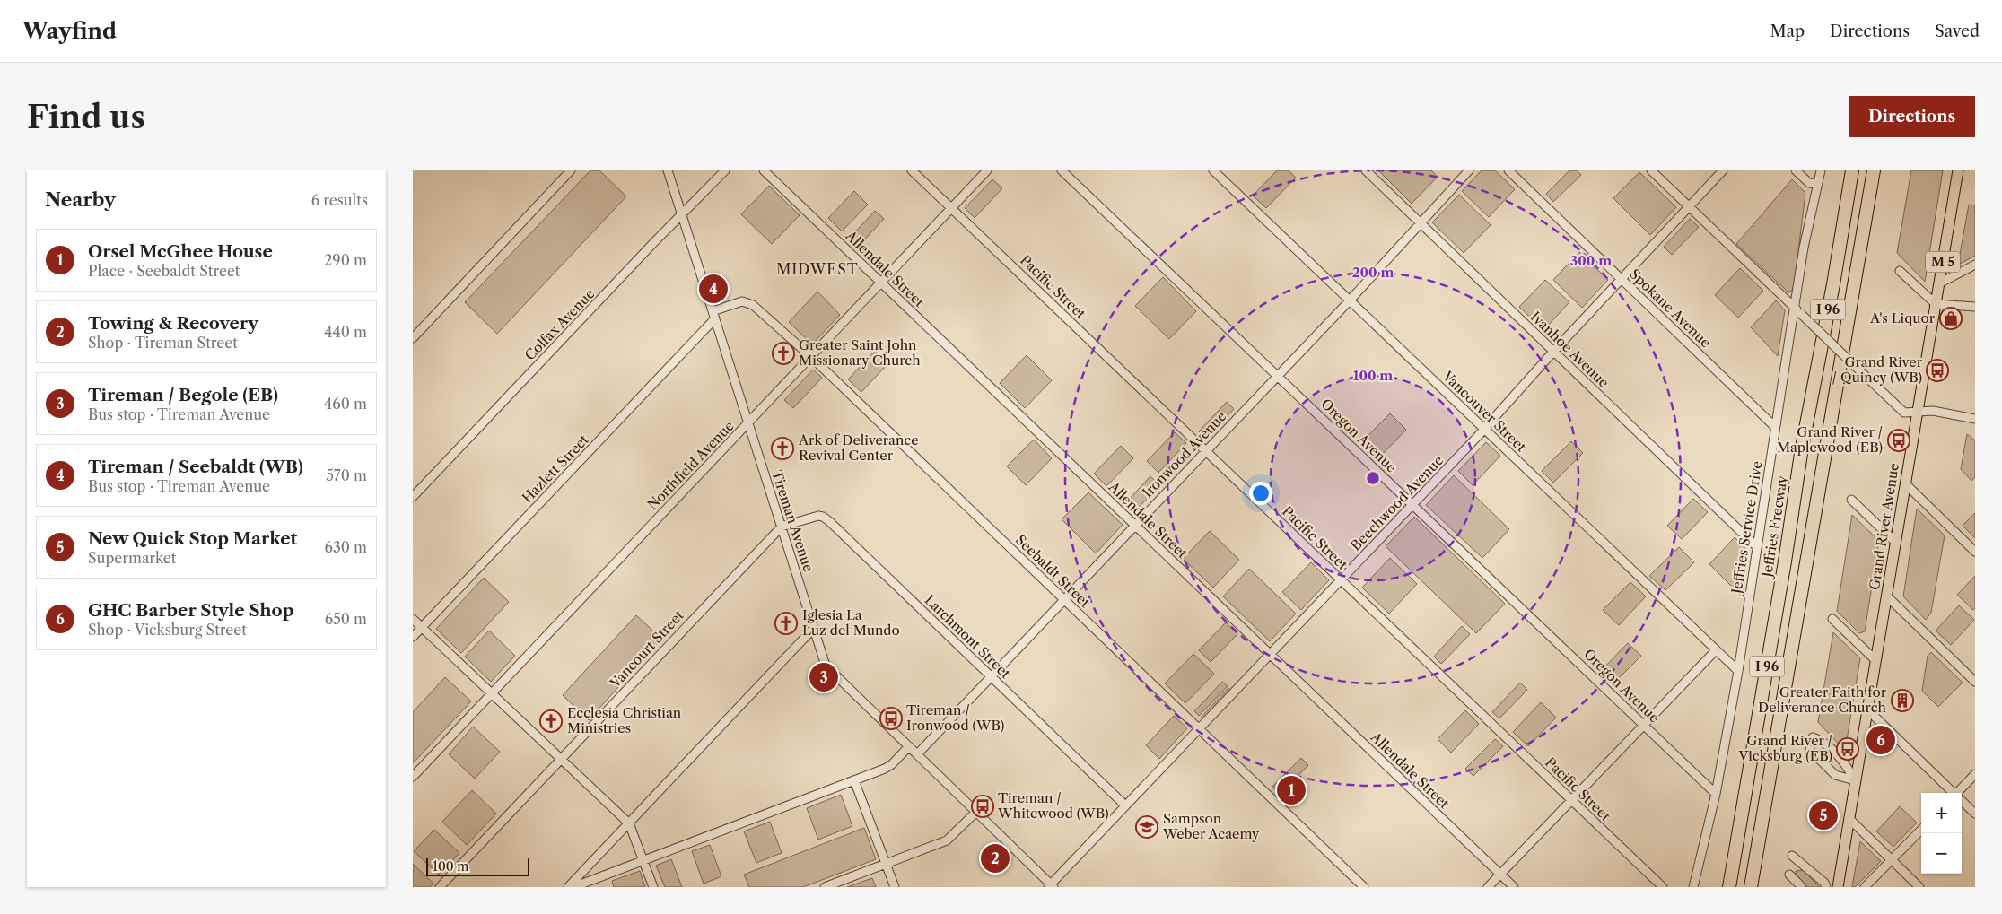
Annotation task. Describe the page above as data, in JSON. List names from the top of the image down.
{
  "streets": {
    "highway": ["I 96", "Jeffries Freeway"],
    "main road": ["M 5", "Grand River Avenue"],
    "street": [
      "Allendale Street",
      "Pacific Street",
      "Spokane Avenue",
      "Colfax Avenue",
      "Ivanhoe Avenue",
      "Vancouver Street",
      "Oregon Avenue",
      "Ironwood Avenue",
      "Northfield Avenue",
      "Hazlett Street",
      "Beechwood Avenue",
      "Tireman Avenue",
      "Jeffries Service Drive",
      "Seebaldt Street",
      "Larchmont Street",
      "Vancourt Street"
    ]
  },
  "crossings": [
    ["Allendale Street", "Ironwood Avenue"],
    ["Allendale Street", "Northfield Avenue"],
    ["Allendale Street", "Beechwood Avenue"],
    ["Pacific Street", "Ironwood Avenue"],
    ["Pacific Street", "Northfield Avenue"],
    ["Pacific Street", "Beechwood Avenue"],
    ["Spokane Avenue", "Beechwood Avenue"],
    ["Spokane Avenue", "Jeffries Service Drive"],
    ["Colfax Avenue", "Tireman Avenue"],
    ["Ivanhoe Avenue", "Ironwood Avenue"],
    ["Ivanhoe Avenue", "Beechwood Avenue"],
    ["Ivanhoe Avenue", "Jeffries Service Drive"],
    ["Vancouver Street", "Ironwood Avenue"],
    ["Vancouver Street", "Beechwood Avenue"],
    ["Vancouver Street", "Jeffries Service Drive"],
    ["Oregon Avenue", "Ironwood Avenue"],
    ["Oregon Avenue", "Beechwood Avenue"],
    ["Oregon Avenue", "Jeffries Service Drive"],
    ["Ironwood Avenue", "Tireman Avenue"],
    ["Ironwood Avenue", "Seebaldt Street"],
    ["Ironwood Avenue", "Larchmont Street"],
    ["Northfield Avenue", "Tireman Avenue"],
    ["Northfield Avenue", "Seebaldt Street"],
    ["Hazlett Street", "Tireman Avenue"],
    ["Hazlett Street", "Seebaldt Street"],
    ["Beechwood Avenue", "Tireman Avenue"],
    ["Beechwood Avenue", "Seebaldt Street"],
    ["Beechwood Avenue", "Larchmont Street"],
    ["Tireman Avenue", "Seebaldt Street"],
    ["Tireman Avenue", "Larchmont Street"],
    ["Tireman Avenue", "Vancourt Street"],
    ["Larchmont Street", "Vancourt Street"]
  ],
  "districts": ["MIDWEST"],
  "places": {
    "shop": ["A's Liquor"],
    "church": [
      "Greater Saint John Missionary Church",
      "Ark of Deliverance Revival Center",
      "Iglesia La Luz del Mundo",
      "Ecclesia Christian Ministries"
    ],
    "bus stop": [
      "Grand River / Quincy (WB)",
      "Grand River / Maplewood (EB)",
      "Tireman / Ironwood (WB)",
      "Grand River / Vicksburg (EB)",
      "Tireman / Whitewood (WB)"
    ],
    "building": ["Greater Faith for Deliverance Church"],
    "school or university": ["Sampson Weber Acaemy"]
  },
  "scale_bar": "100 m",
  "page": {
    "header": "Wayfind",
    "nav": ["Map", "Directions", "Saved"],
    "buttons": "Directions",
    "title": "Find us",
    "heading": ["Nearby", "6 results"],
    "list": [
      {
        "mark": "1",
        "name": "Orsel McGhee House",
        "note": "Place · Seebaldt Street",
        "value": "290 m"
      },
      {
        "mark": "2",
        "name": "Towing & Recovery",
        "note": "Shop · Tireman Street",
        "value": "440 m"
      },
      {
        "mark": "3",
        "name": "Tireman / Begole (EB)",
        "note": "Bus stop · Tireman Avenue",
        "value": "460 m"
      },
      {
        "mark": "4",
        "name": "Tireman / Seebaldt (WB)",
        "note": "Bus stop · Tireman Avenue",
        "value": "570 m"
      },
      {
        "mark": "5",
        "name": "New Quick Stop Market",
        "note": "Supermarket",
        "value": "630 m"
      },
      {
        "mark": "6",
        "name": "GHC Barber Style Shop",
        "note": "Shop · Vicksburg Street",
        "value": "650 m"
      }
    ],
    "pins": [
      "4",
      "3",
      "6",
      "1",
      "5",
      "2"
    ],
    "map_buttons": ["+", "−"],
    "scale": "100 m"
  },
  "rings": ["300 m", "200 m", "100 m"]
}
